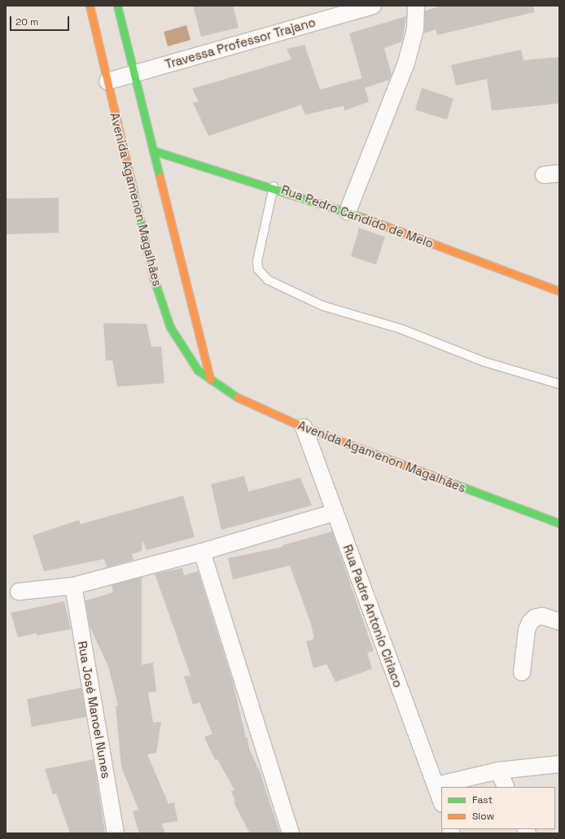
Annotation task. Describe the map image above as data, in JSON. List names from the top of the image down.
{
  "streets": {
    "main road": ["Avenida Agamenon Magalhães", "Rua Pedro Candido de Melo"],
    "street": ["Travessa Professor Trajano", "Rua Padre Antonio Ciriaco", "Rua José Manoel Nunes"]
  },
  "crossings": [
    ["Travessa Professor Trajano", "Avenida Agamenon Magalhães"],
    ["Avenida Agamenon Magalhães", "Rua Padre Antonio Ciriaco"]
  ],
  "legend": ["Fast", "Slow"],
  "scale_bar": "20 m"
}
